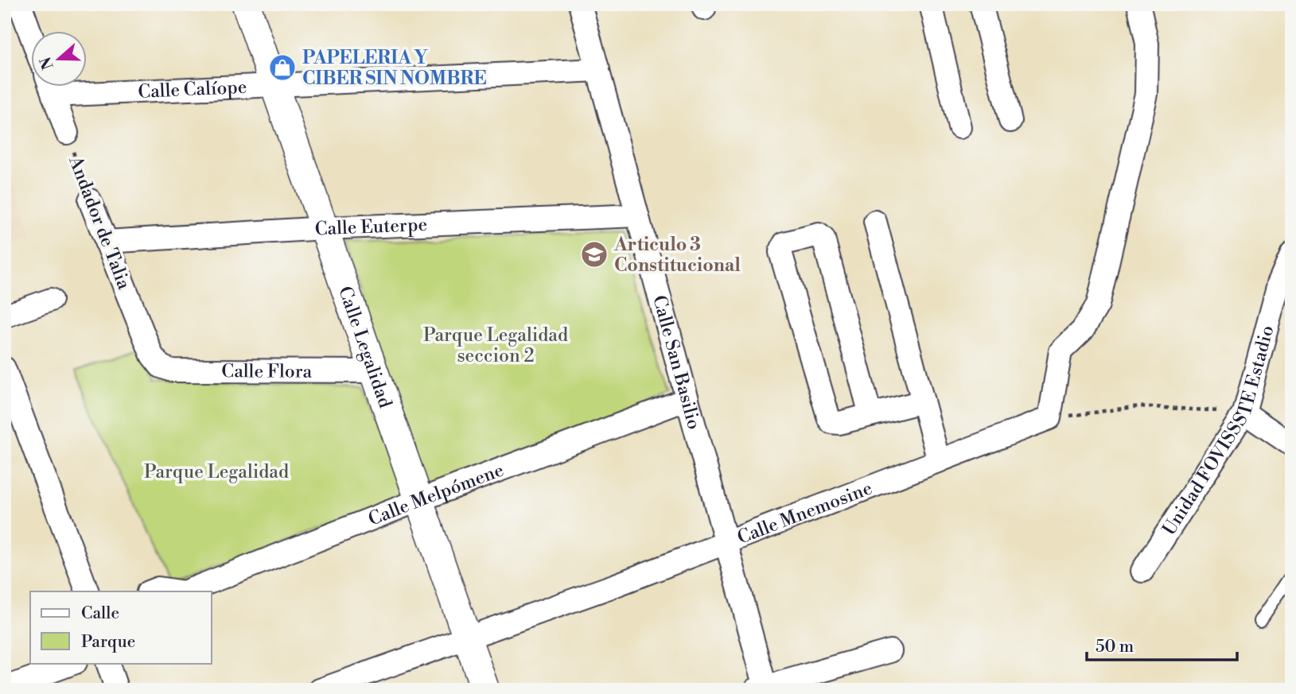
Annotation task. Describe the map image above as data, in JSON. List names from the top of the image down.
{
  "streets": {
    "street": [
      "Calle Calíope",
      "Andador de Talia",
      "Calle Euterpe",
      "Calle Legalidad",
      "Calle San Basilio",
      "Calle Flora",
      "Unidad FOVISSSTE Estadio",
      "Calle Melpómene",
      "Calle Mnemosine"
    ]
  },
  "crossings": [
    ["Calle Calíope", "Calle Legalidad"],
    ["Calle Calíope", "Calle San Basilio"],
    ["Andador de Talia", "Calle Euterpe"],
    ["Andador de Talia", "Calle Flora"],
    ["Calle Euterpe", "Calle Legalidad"],
    ["Calle Euterpe", "Calle San Basilio"],
    ["Calle Legalidad", "Calle Flora"],
    ["Calle Legalidad", "Calle Melpómene"],
    ["Calle Legalidad", "Calle Mnemosine"],
    ["Calle San Basilio", "Calle Melpómene"],
    ["Calle San Basilio", "Calle Mnemosine"]
  ],
  "parks": ["Parque Legalidad seccion 2", "Parque Legalidad"],
  "places": {
    "shop": ["PAPELERIA Y CIBER SIN NOMBRE"],
    "school or university": ["Articulo 3 Constitucional"]
  },
  "legend": ["Calle", "Parque"],
  "scale_bar": "50 m",
  "north": "left"
}
